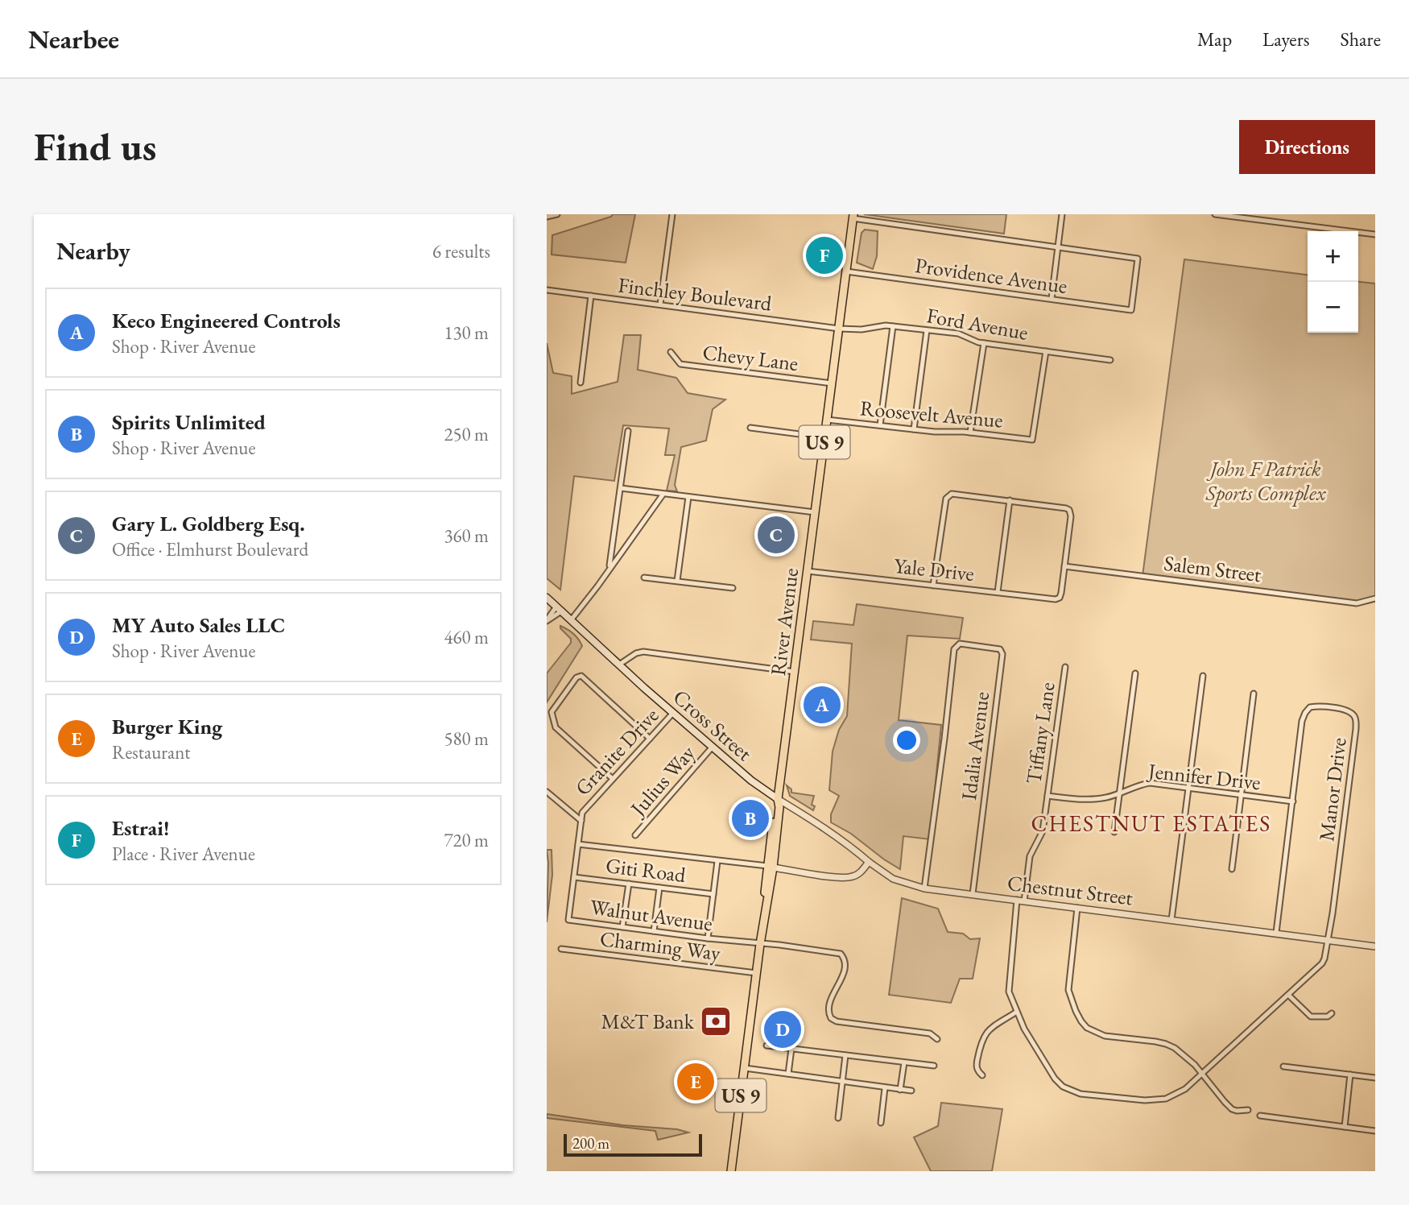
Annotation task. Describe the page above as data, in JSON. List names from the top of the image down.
{
  "streets": {
    "highway": ["US 9", "River Avenue"],
    "main road": ["Cross Street"],
    "street": [
      "Providence Avenue",
      "Finchley Boulevard",
      "Ford Avenue",
      "Chevy Lane",
      "Roosevelt Avenue",
      "Salem Street",
      "Yale Drive",
      "Tiffany Lane",
      "Idalia Avenue",
      "Granite Drive",
      "Jennifer Drive",
      "Julius Way",
      "Manor Drive",
      "Giti Road",
      "Chestnut Street",
      "Walnut Avenue",
      "Charming Way"
    ]
  },
  "crossings": [
    ["Providence Avenue", "River Avenue"],
    ["Finchley Boulevard", "Ford Avenue"],
    ["Finchley Boulevard", "River Avenue"],
    ["Ford Avenue", "Roosevelt Avenue"],
    ["Ford Avenue", "River Avenue"],
    ["Chevy Lane", "River Avenue"],
    ["Roosevelt Avenue", "River Avenue"],
    ["Salem Street", "Yale Drive"],
    ["Yale Drive", "River Avenue"],
    ["River Avenue", "Cross Street"],
    ["River Avenue", "Walnut Avenue"],
    ["River Avenue", "Charming Way"],
    ["Cross Street", "Granite Drive"],
    ["Cross Street", "Julius Way"],
    ["Cross Street", "Chestnut Street"],
    ["Tiffany Lane", "Jennifer Drive"],
    ["Tiffany Lane", "Chestnut Street"],
    ["Idalia Avenue", "Chestnut Street"],
    ["Granite Drive", "Walnut Avenue"],
    ["Jennifer Drive", "Manor Drive"],
    ["Manor Drive", "Chestnut Street"],
    ["Giti Road", "Walnut Avenue"]
  ],
  "districts": ["CHESTNUT ESTATES"],
  "parks": ["John F Patrick Sports Complex"],
  "places": {
    "bank": ["M&T Bank"]
  },
  "scale_bar": "200 m",
  "page": {
    "header": "Nearbee",
    "nav": ["Map", "Layers", "Share"],
    "buttons": "Directions",
    "title": "Find us",
    "heading": ["Nearby", "6 results"],
    "map_buttons": ["+", "−"],
    "pins": [
      "F",
      "C",
      "A",
      "B",
      "D",
      "E"
    ],
    "list": [
      {
        "mark": "A",
        "name": "Keco Engineered Controls",
        "note": "Shop · River Avenue",
        "value": "130 m"
      },
      {
        "mark": "B",
        "name": "Spirits Unlimited",
        "note": "Shop · River Avenue",
        "value": "250 m"
      },
      {
        "mark": "C",
        "name": "Gary L. Goldberg Esq.",
        "note": "Office · Elmhurst Boulevard",
        "value": "360 m"
      },
      {
        "mark": "D",
        "name": "MY Auto Sales LLC",
        "note": "Shop · River Avenue",
        "value": "460 m"
      },
      {
        "mark": "E",
        "name": "Burger King",
        "note": "Restaurant",
        "value": "580 m"
      },
      {
        "mark": "F",
        "name": "Estrai!",
        "note": "Place · River Avenue",
        "value": "720 m"
      }
    ],
    "scale": "200 m"
  }
}
